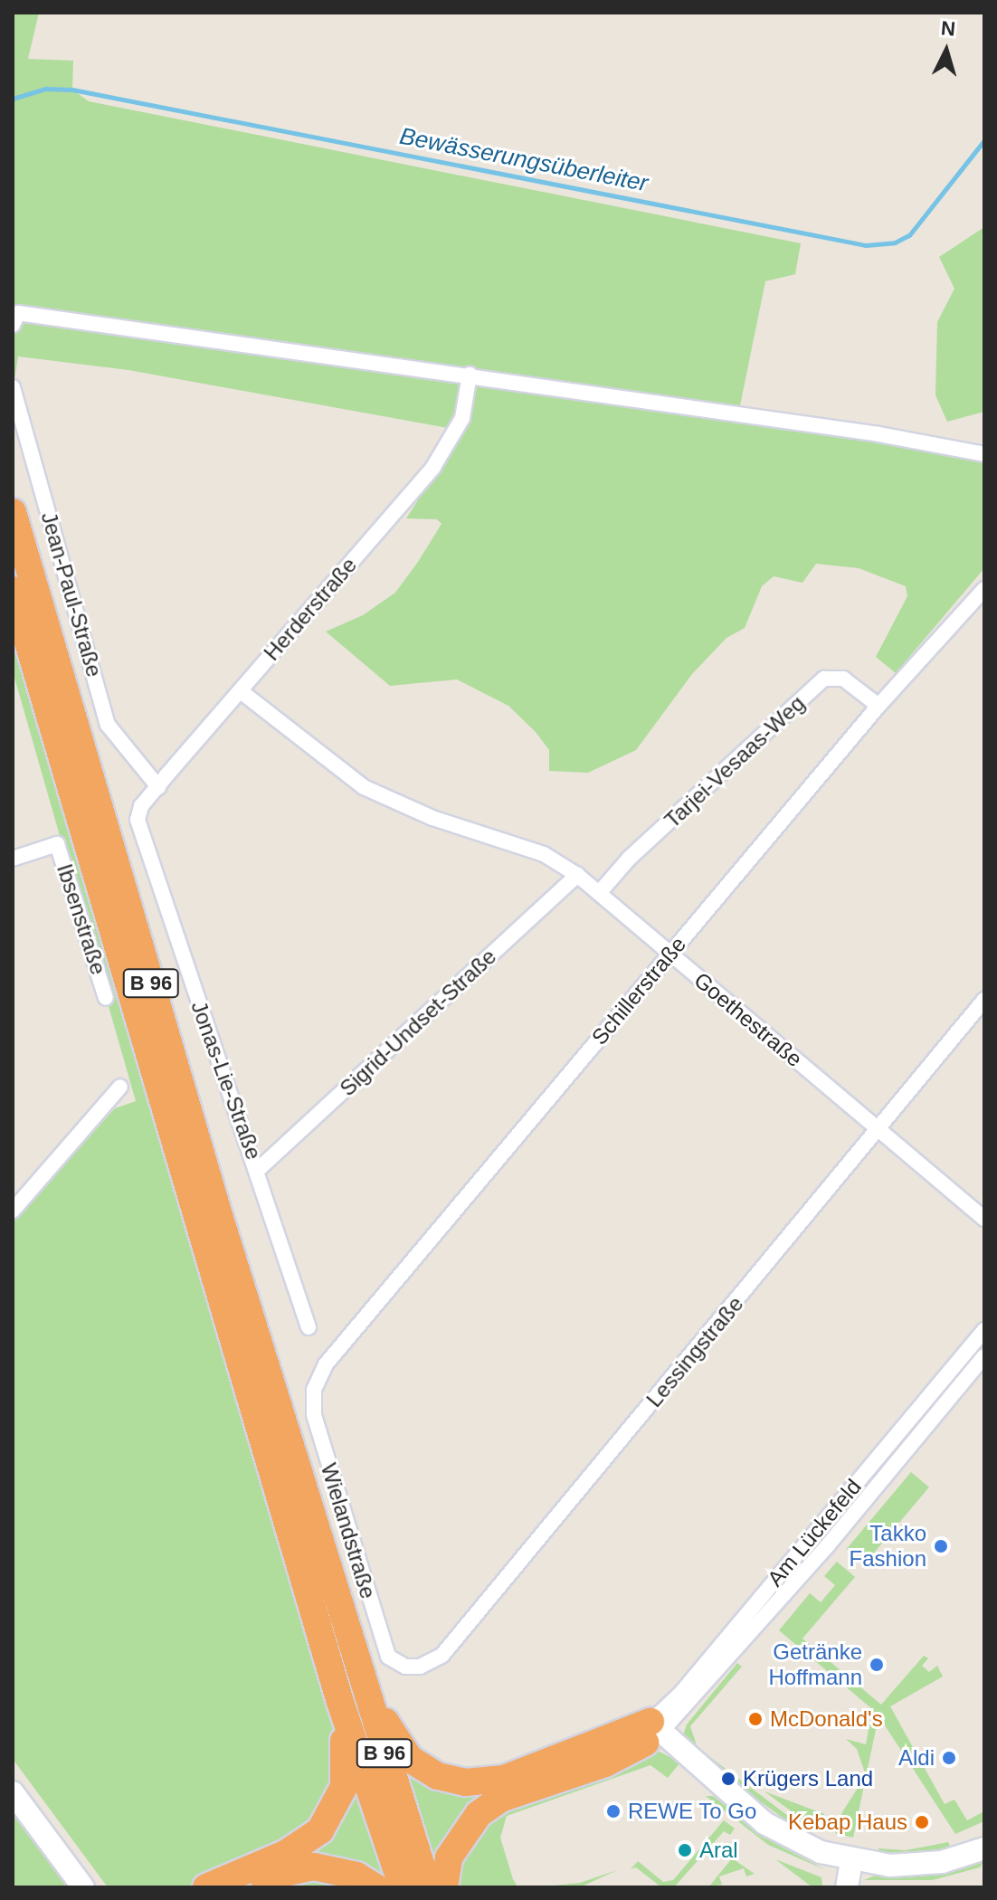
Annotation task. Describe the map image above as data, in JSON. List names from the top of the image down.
{
  "streets": {
    "highway": ["B 96"],
    "street": [
      "Jean-Paul-Straße",
      "Herderstraße",
      "Tarjei-Vesaas-Weg",
      "Ibsenstraße",
      "Schillerstraße",
      "Goethestraße",
      "Sigrid-Undset-Straße",
      "Jonas-Lie-Straße",
      "Lessingstraße",
      "Wielandstraße",
      "Am Lückefeld"
    ]
  },
  "crossings": [
    ["Jean-Paul-Straße", "Herderstraße"],
    ["Herderstraße", "Goethestraße"],
    ["Herderstraße", "Jonas-Lie-Straße"],
    ["Tarjei-Vesaas-Weg", "Schillerstraße"],
    ["Tarjei-Vesaas-Weg", "Goethestraße"],
    ["Schillerstraße", "Goethestraße"],
    ["Schillerstraße", "Wielandstraße"],
    ["Goethestraße", "Sigrid-Undset-Straße"],
    ["Goethestraße", "Lessingstraße"],
    ["Sigrid-Undset-Straße", "Jonas-Lie-Straße"],
    ["Lessingstraße", "Wielandstraße"]
  ],
  "water": ["Bewässerungsüberleiter"],
  "places": [
    "Takko Fashion",
    "Getränke Hoffmann",
    "McDonald's",
    "Aldi",
    "Krügers Land",
    "REWE To Go",
    "Kebap Haus",
    "Aral"
  ],
  "north": "top"
}
